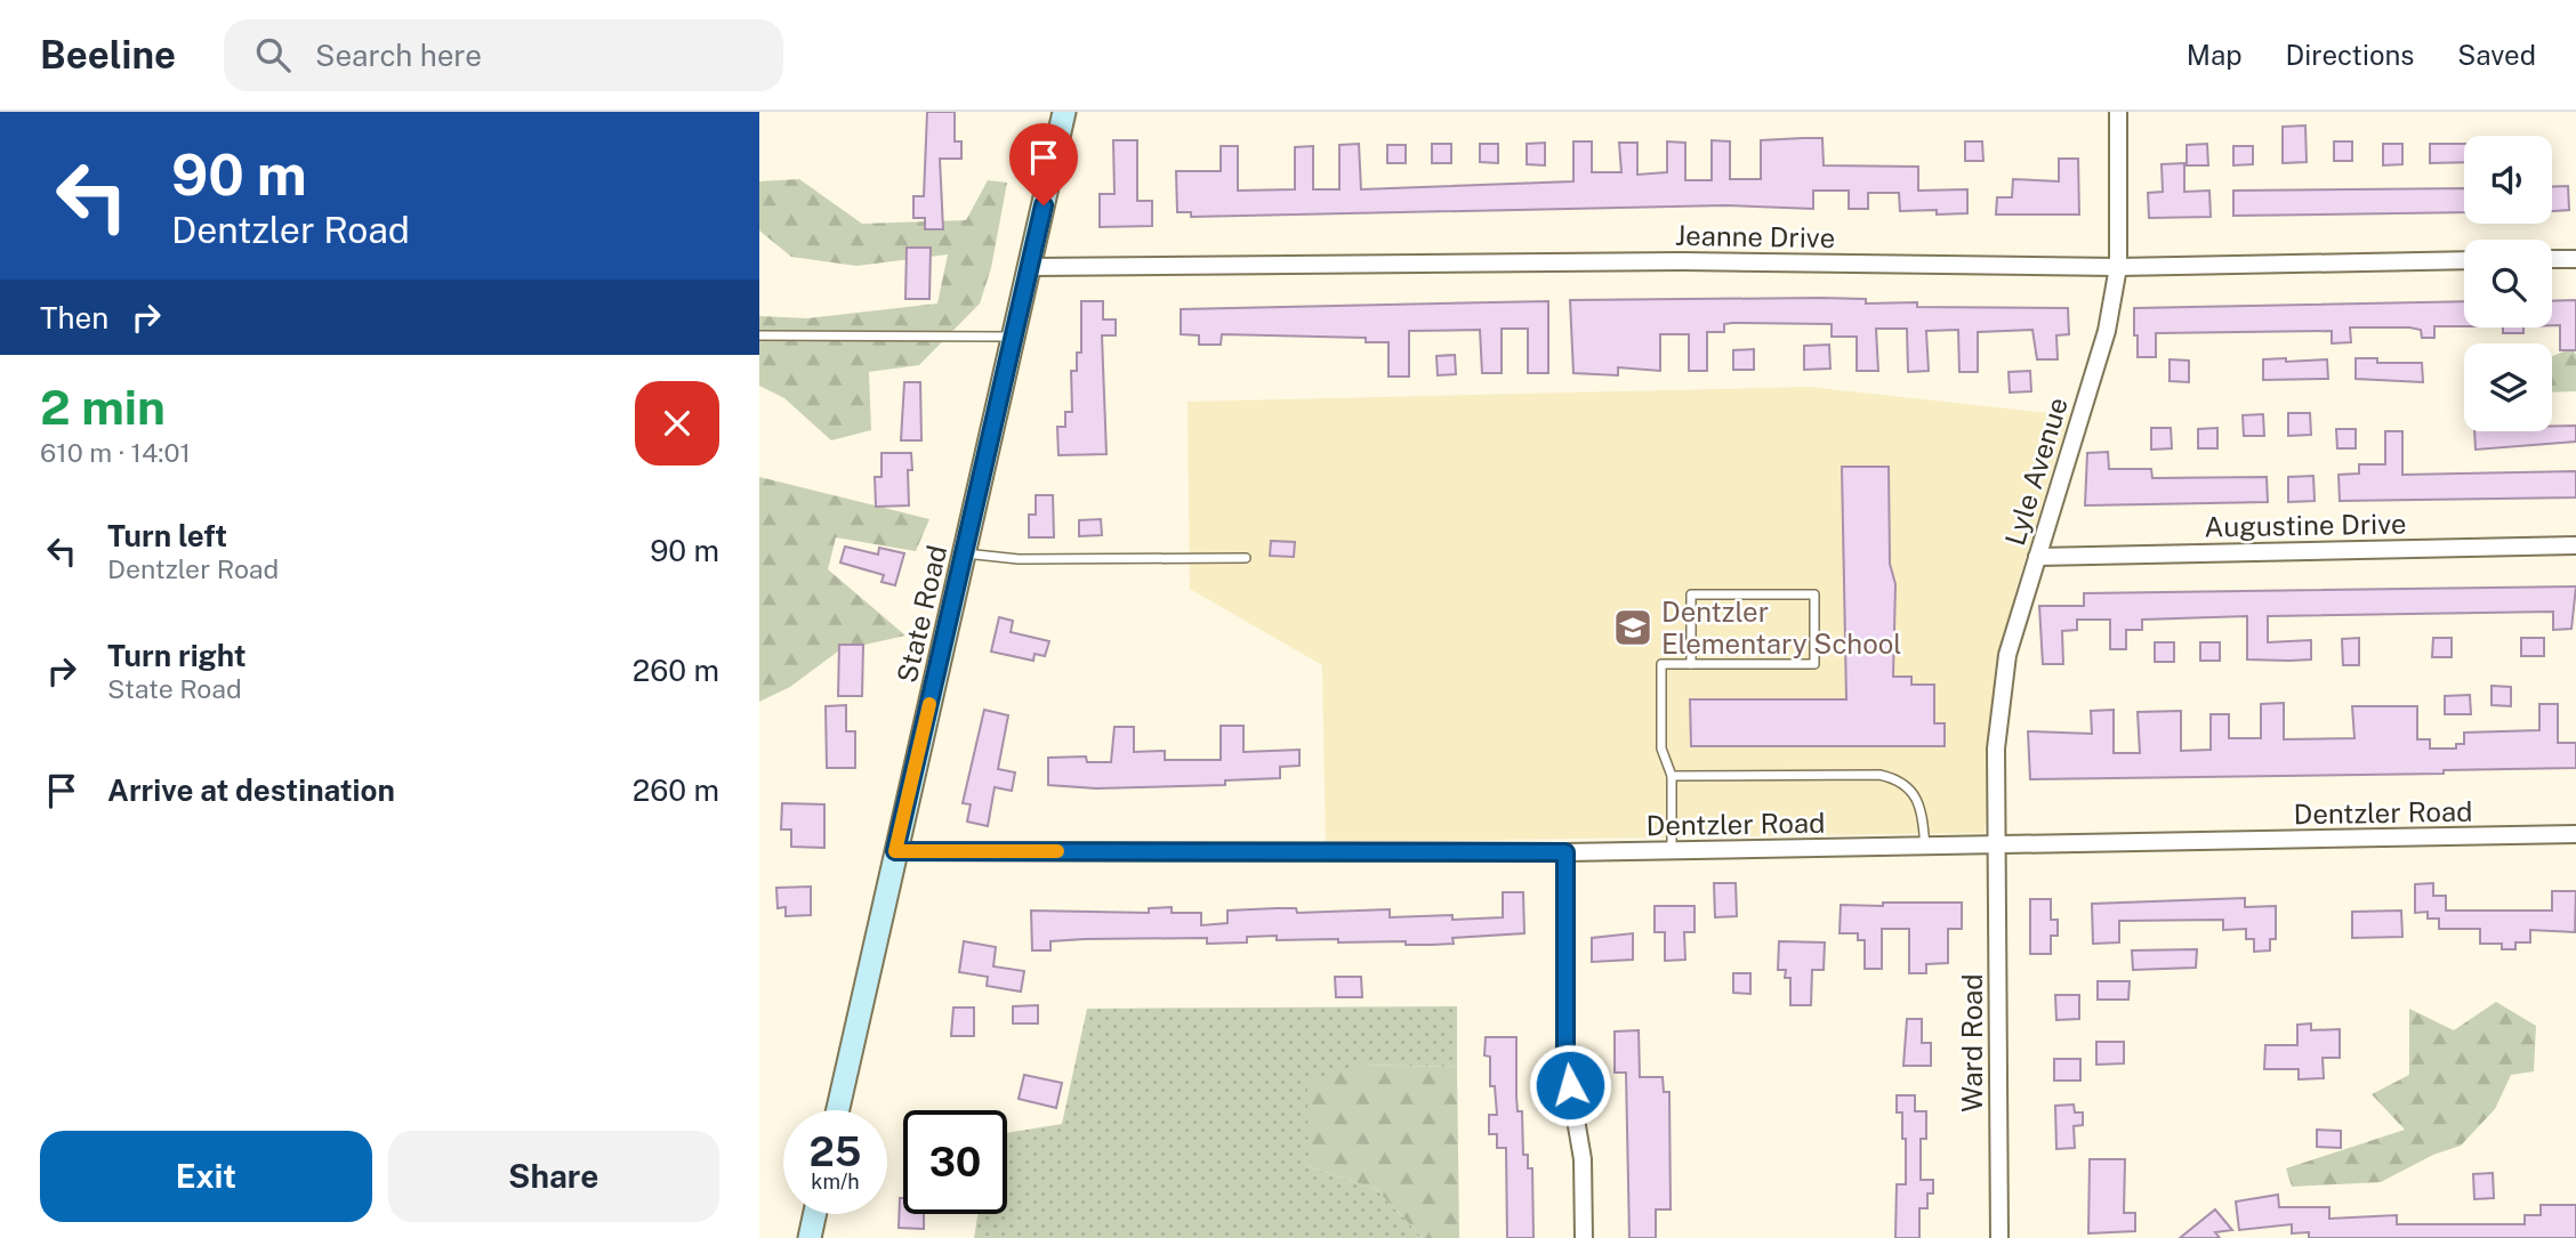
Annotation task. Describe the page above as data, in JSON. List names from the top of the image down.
{
  "streets": {
    "main road": ["State Road"],
    "street": [
      "Jeanne Drive",
      "Lyle Avenue",
      "Augustine Drive",
      "Dentzler Road",
      "Ward Road"
    ]
  },
  "crossings": [
    ["Jeanne Drive", "Lyle Avenue"],
    ["Jeanne Drive", "State Road"],
    ["Lyle Avenue", "Augustine Drive"],
    ["Lyle Avenue", "Dentzler Road"],
    ["Lyle Avenue", "Ward Road"],
    ["State Road", "Dentzler Road"],
    ["Dentzler Road", "Ward Road"]
  ],
  "places": {
    "school or university": ["Dentzler Elementary School"]
  },
  "page": {
    "header": "Beeline",
    "search": "Search here",
    "nav": ["Map", "Directions", "Saved"],
    "turn": ["90 m", "Dentzler Road"],
    "then": "Then",
    "heading": ["2 min", "610 m · 14:01"],
    "list": [
      {
        "name": "Turn left",
        "note": "Dentzler Road",
        "value": "90 m"
      },
      {
        "name": "Turn right",
        "note": "State Road",
        "value": "260 m"
      },
      {
        "name": "Arrive at destination",
        "value": "260 m"
      }
    ],
    "speed": "25 km/h",
    "limit": "30",
    "buttons": ["Exit", "Share"]
  }
}
